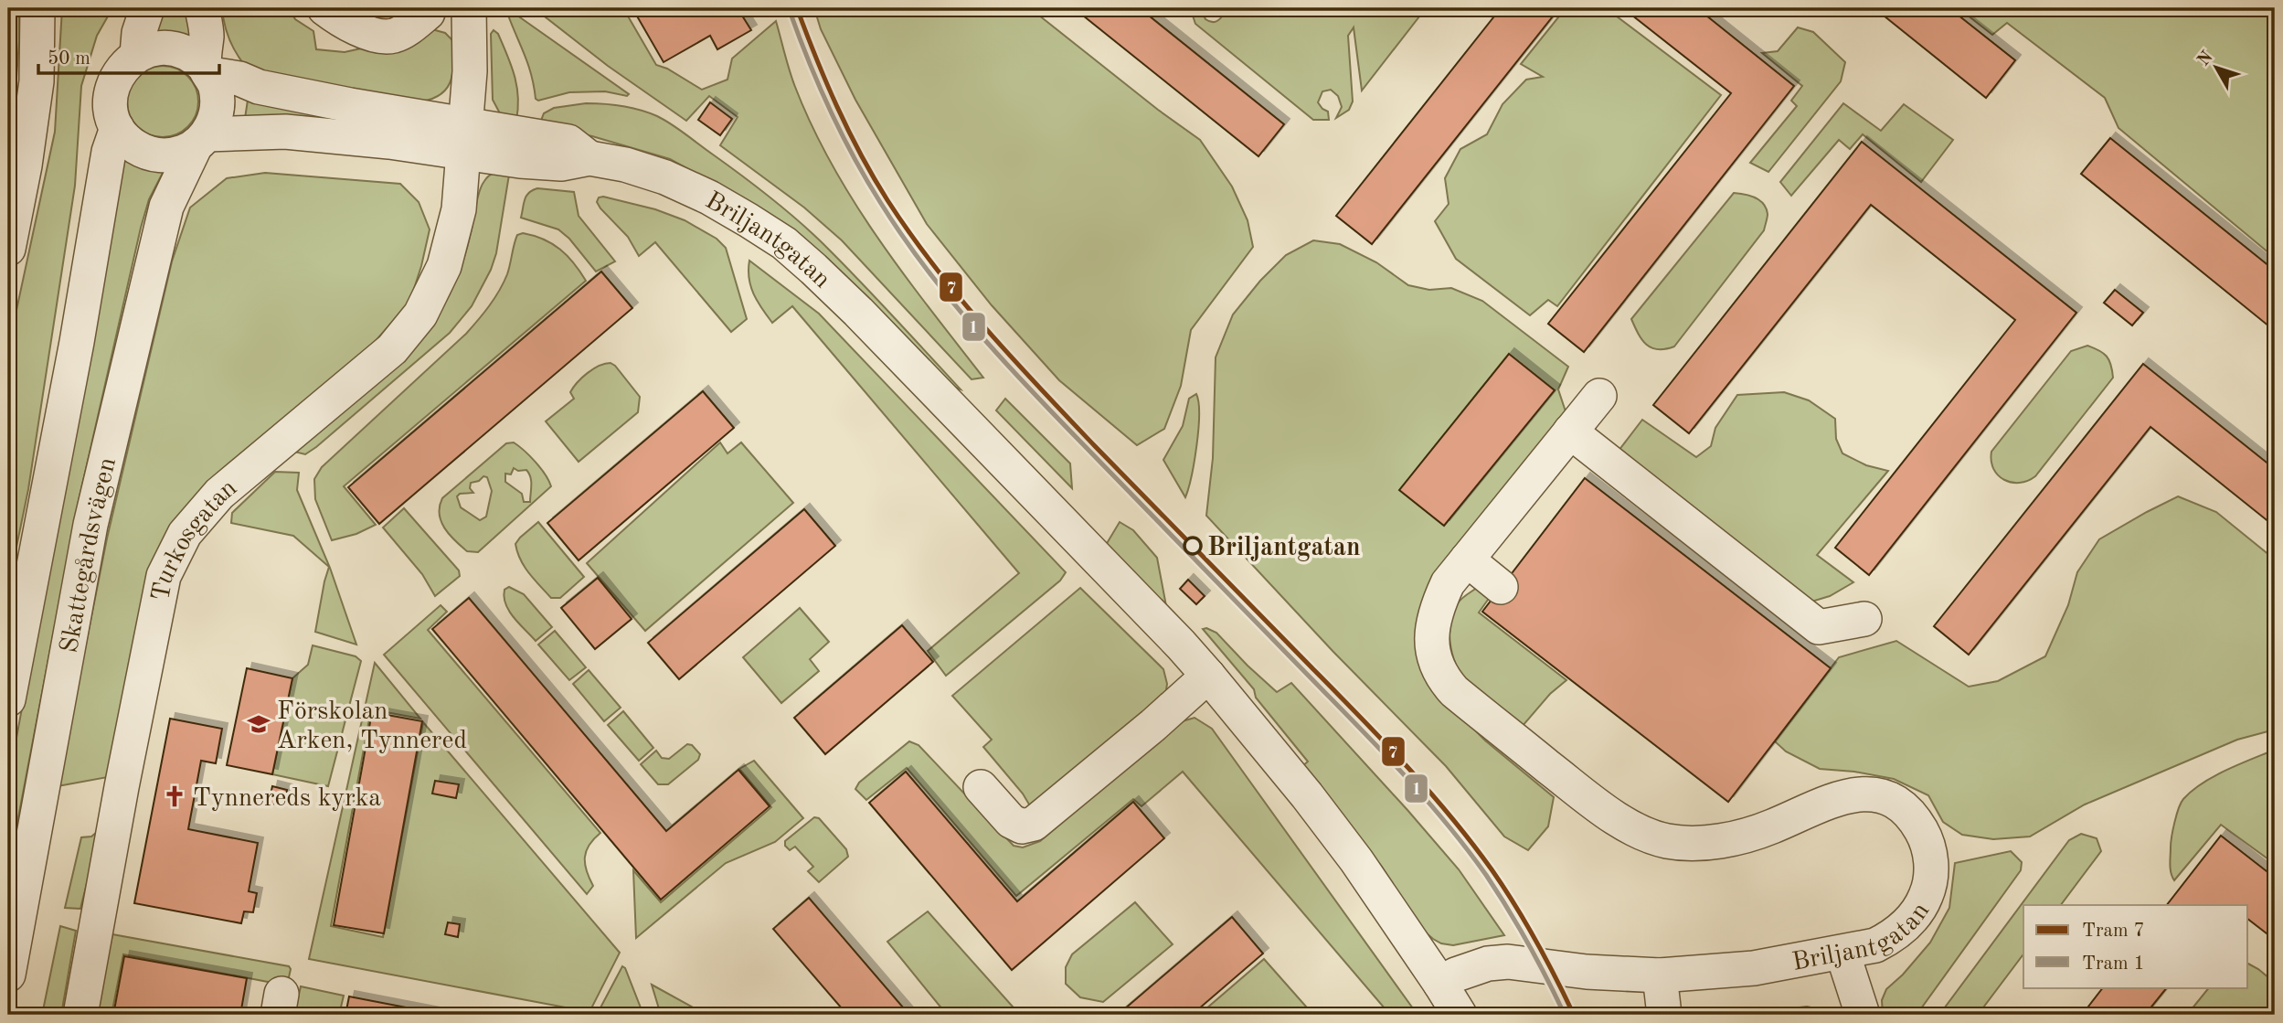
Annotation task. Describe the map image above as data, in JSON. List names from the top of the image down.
{
  "streets": {
    "street": ["Briljantgatan", "Turkosgatan", "Skattegårdsvägen"]
  },
  "crossings": [
    ["Briljantgatan", "Turkosgatan"],
    ["Briljantgatan", "Skattegårdsvägen"]
  ],
  "places": {
    "other": ["Briljantgatan"],
    "school or university": ["Förskolan Arken, Tynnered"],
    "church": ["Tynnereds kyrka"]
  },
  "lines": ["tram line 7", "tram line 1"],
  "legend": ["Tram 7", "Tram 1"],
  "scale_bar": "50 m",
  "north": "top left"
}
